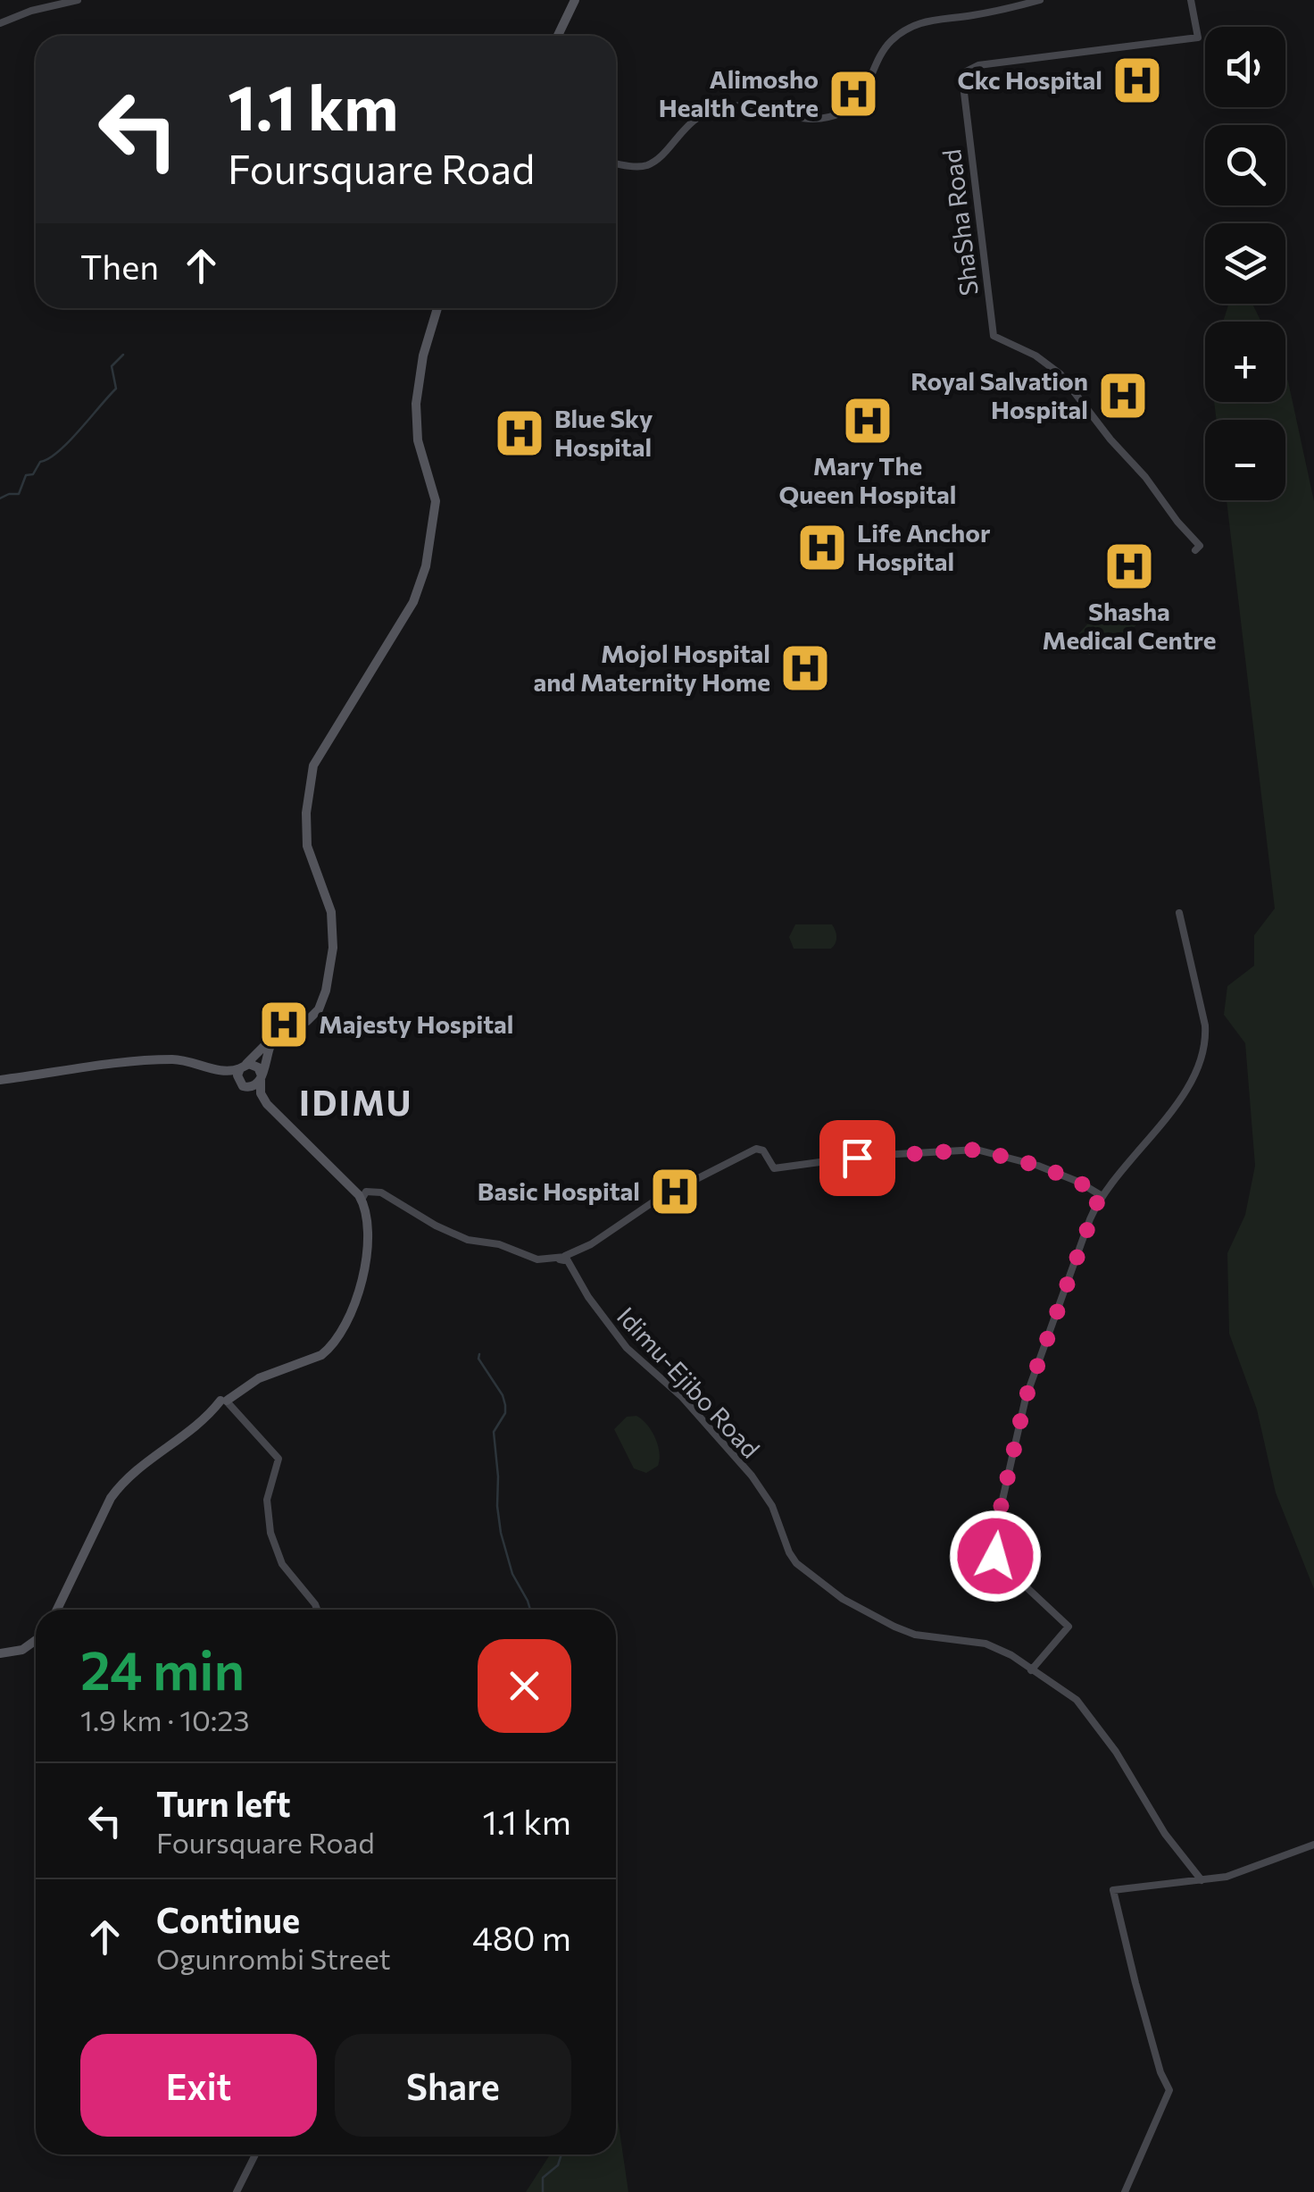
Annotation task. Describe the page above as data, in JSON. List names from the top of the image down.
{
  "streets": {
    "street": ["ShaSha Road", "Idimu-Ejibo Road"]
  },
  "districts": ["IDIMU"],
  "places": {
    "hospital": [
      "Ckc Hospital",
      "Alimosho Health Centre",
      "Royal Salvation Hospital",
      "Mary The Queen Hospital",
      "Blue Sky Hospital",
      "Life Anchor Hospital",
      "Shasha Medical Centre",
      "Mojol Hospital and Maternity Home",
      "Majesty Hospital",
      "Basic Hospital"
    ]
  },
  "page": {
    "map_buttons": ["+", "−"],
    "turn": ["1.1 km", "Foursquare Road"],
    "then": "Then",
    "heading": ["24 min", "1.9 km · 10:23"],
    "list": [
      {
        "name": "Turn left",
        "note": "Foursquare Road",
        "value": "1.1 km"
      },
      {
        "name": "Continue",
        "note": "Ogunrombi Street",
        "value": "480 m"
      }
    ],
    "buttons": ["Exit", "Share"]
  }
}
